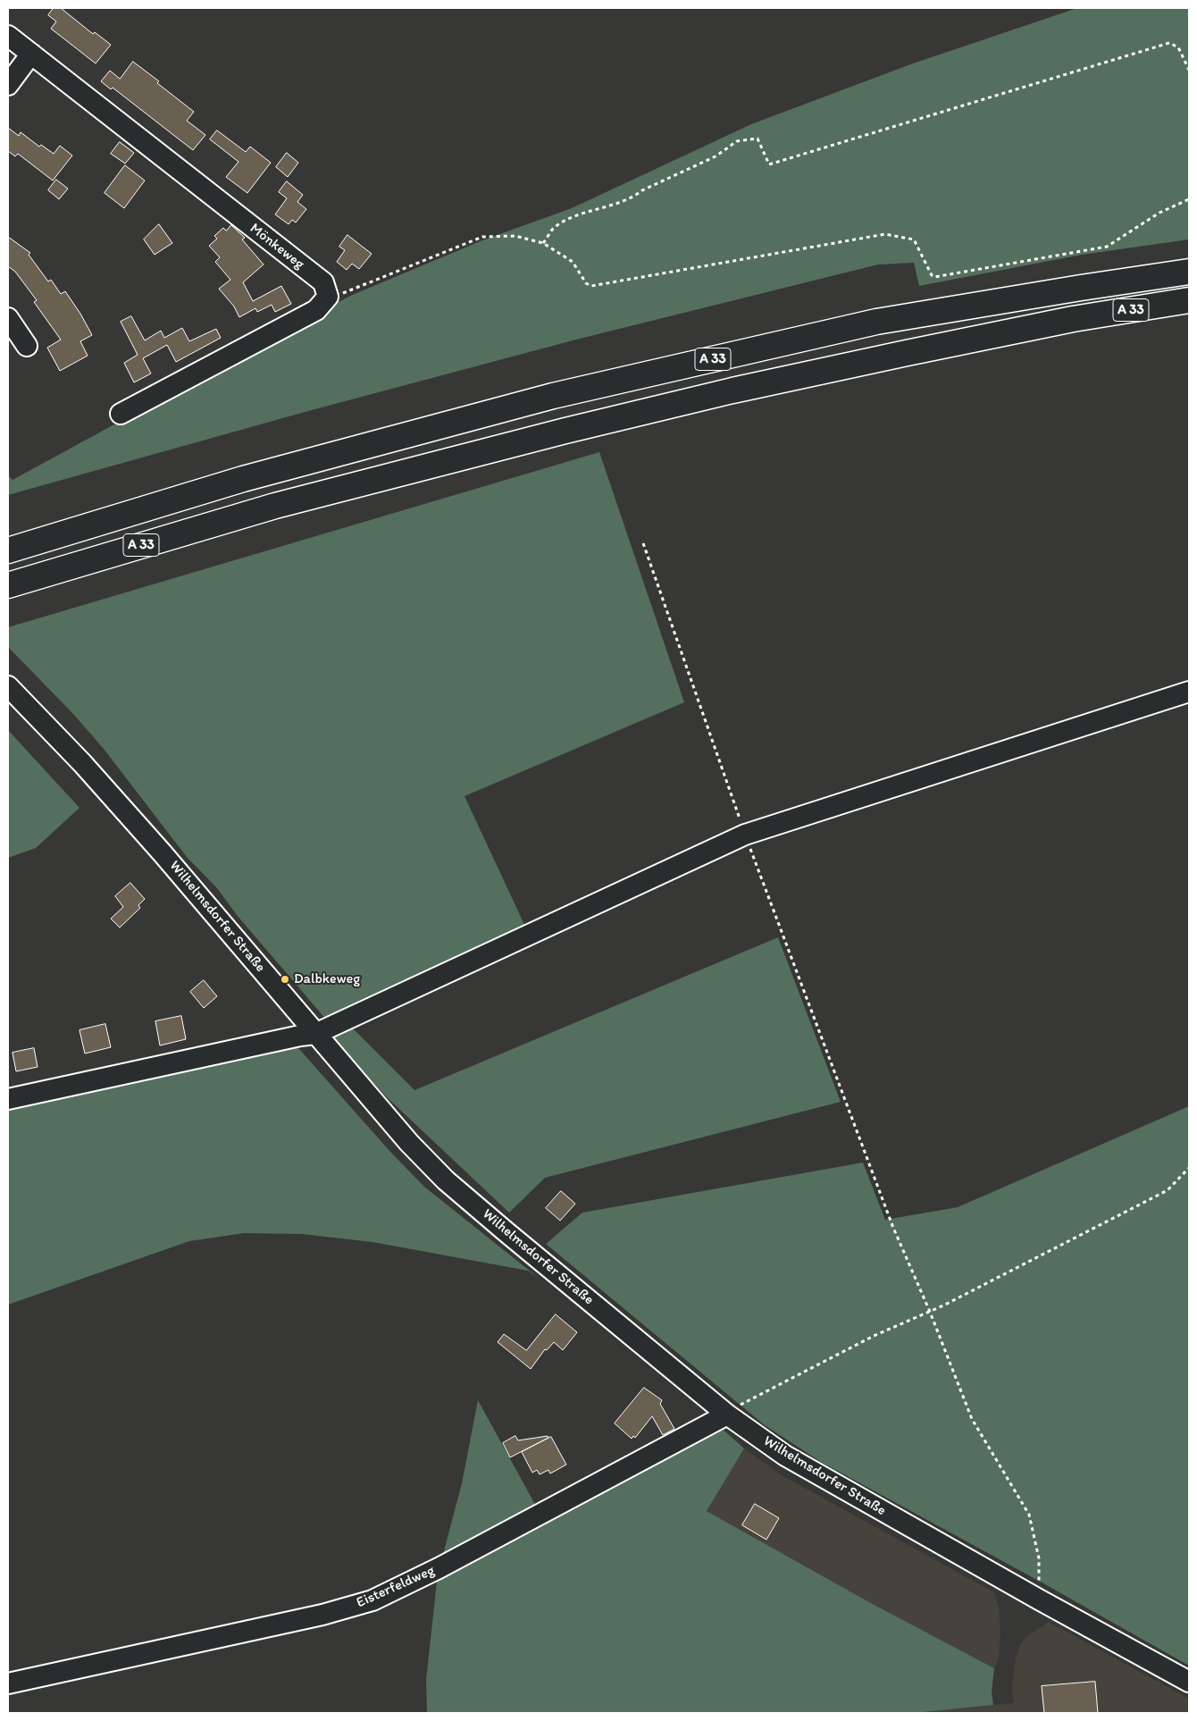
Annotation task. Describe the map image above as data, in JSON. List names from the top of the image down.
{
  "streets": {
    "highway": ["A 33"],
    "street": ["Mönkeweg", "Wilhelmsdorfer Straße", "Eisterfeldweg"]
  },
  "crossings": [
    ["Wilhelmsdorfer Straße", "Eisterfeldweg"]
  ],
  "places": ["Dalbkeweg"]
}
